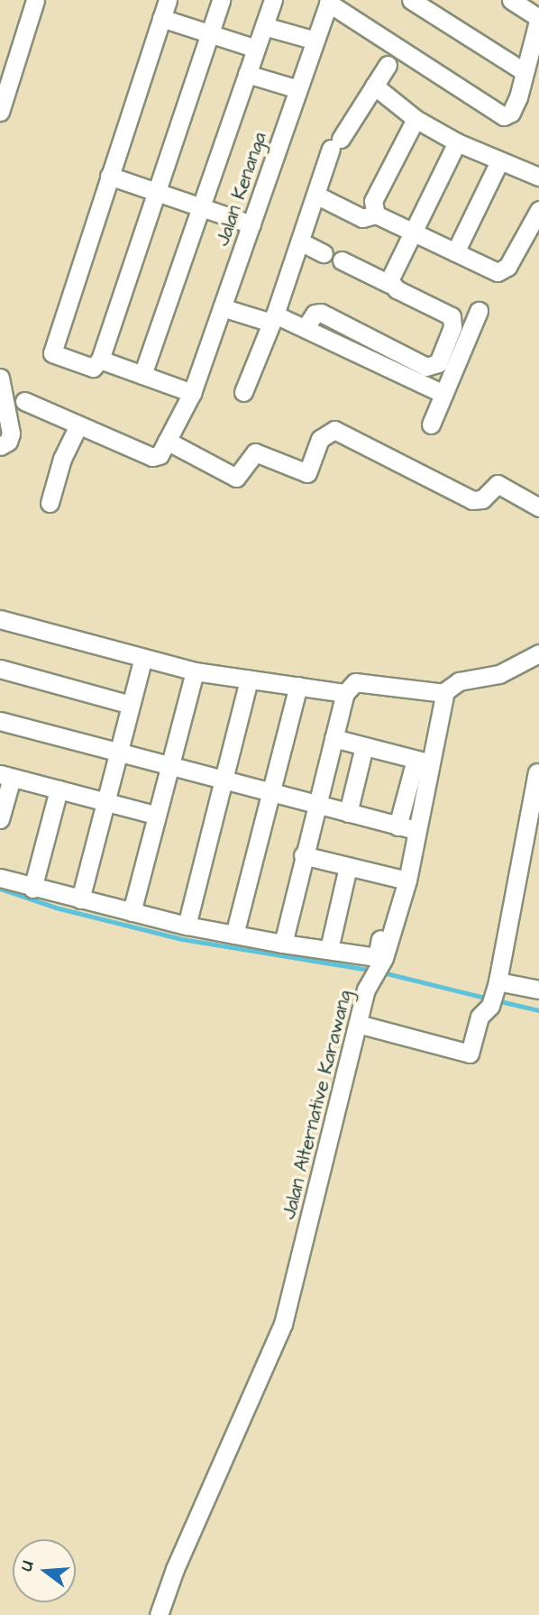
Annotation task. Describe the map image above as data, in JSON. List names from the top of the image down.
{
  "streets": {
    "street": ["Jalan Kenanga", "Jalan Alternative Karawang"]
  },
  "north": "left"
}
